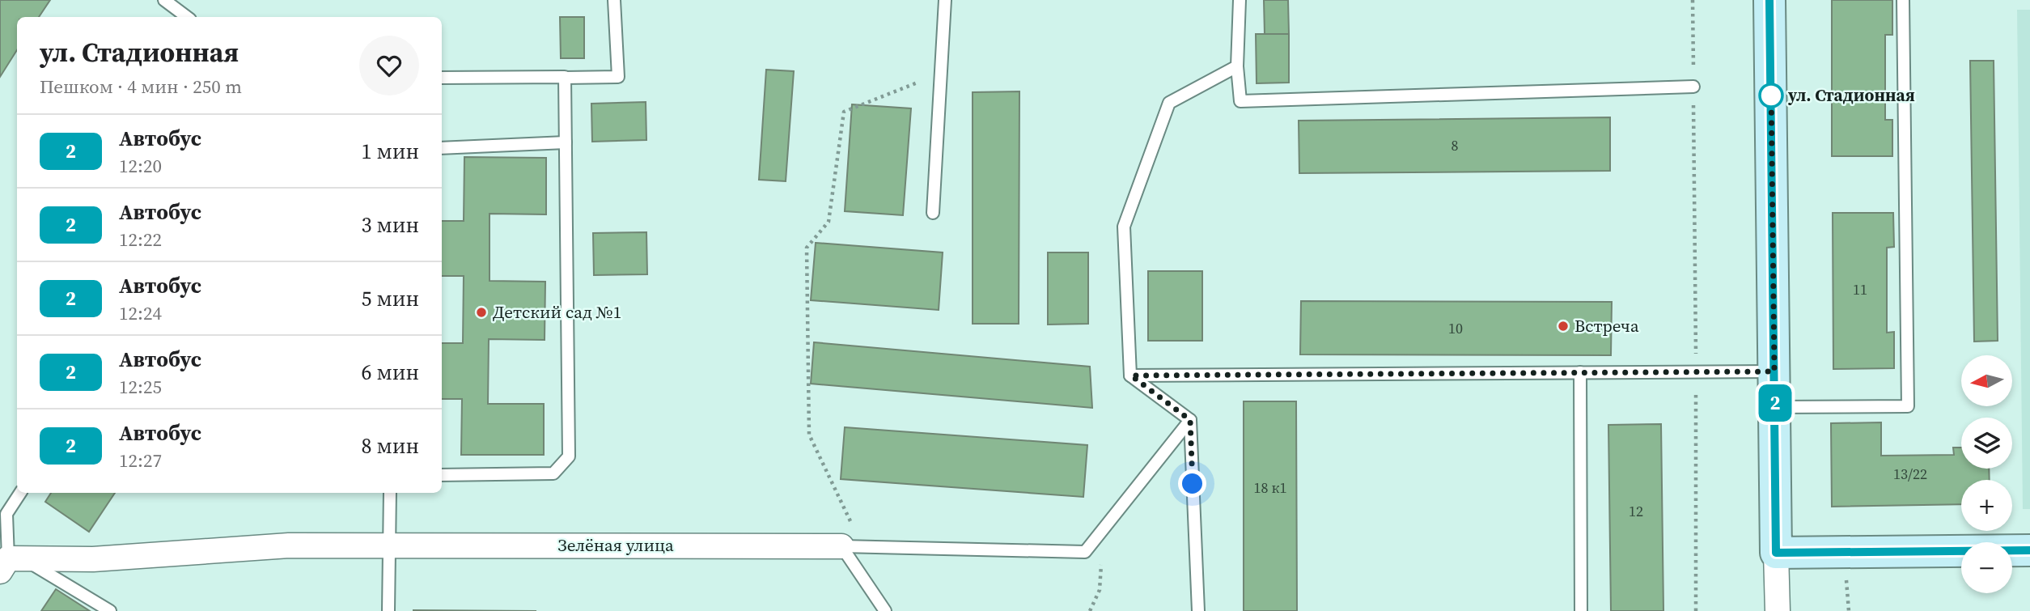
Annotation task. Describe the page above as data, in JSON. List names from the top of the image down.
{
  "streets": {
    "street": ["Зелёная улица"]
  },
  "places": ["ул. Стадионная", "Детский сад №1", "Встреча"],
  "lines": ["bus line 2"],
  "house_numbers": [
    "8",
    "11",
    "10",
    "13/22",
    "18 к1",
    "12"
  ],
  "north": "left",
  "page": {
    "on_map": "2",
    "heading": ["ул. Стадионная", "Пешком · 4 мин · 250 m"],
    "list": [
      {
        "mark": "2",
        "name": "Автобус",
        "note": "12:20",
        "value": "1 мин"
      },
      {
        "mark": "2",
        "name": "Автобус",
        "note": "12:22",
        "value": "3 мин"
      },
      {
        "mark": "2",
        "name": "Автобус",
        "note": "12:24",
        "value": "5 мин"
      },
      {
        "mark": "2",
        "name": "Автобус",
        "note": "12:25",
        "value": "6 мин"
      },
      {
        "mark": "2",
        "name": "Автобус",
        "note": "12:27",
        "value": "8 мин"
      }
    ],
    "map_buttons": ["+", "−"]
  }
}
